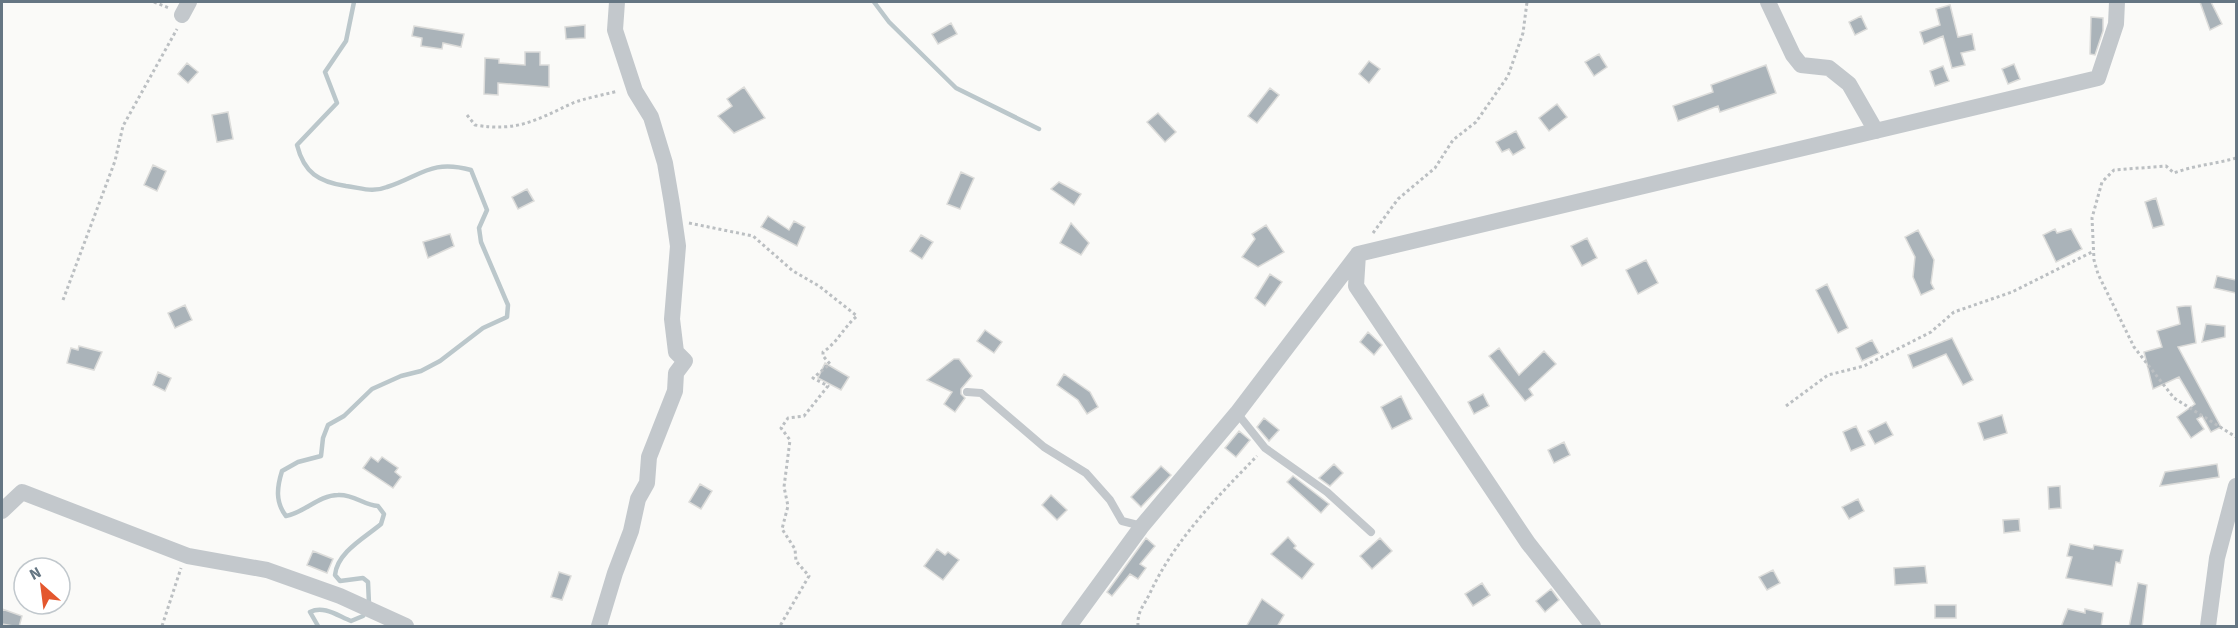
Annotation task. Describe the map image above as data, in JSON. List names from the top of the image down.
{
  "north": "top left"
}
